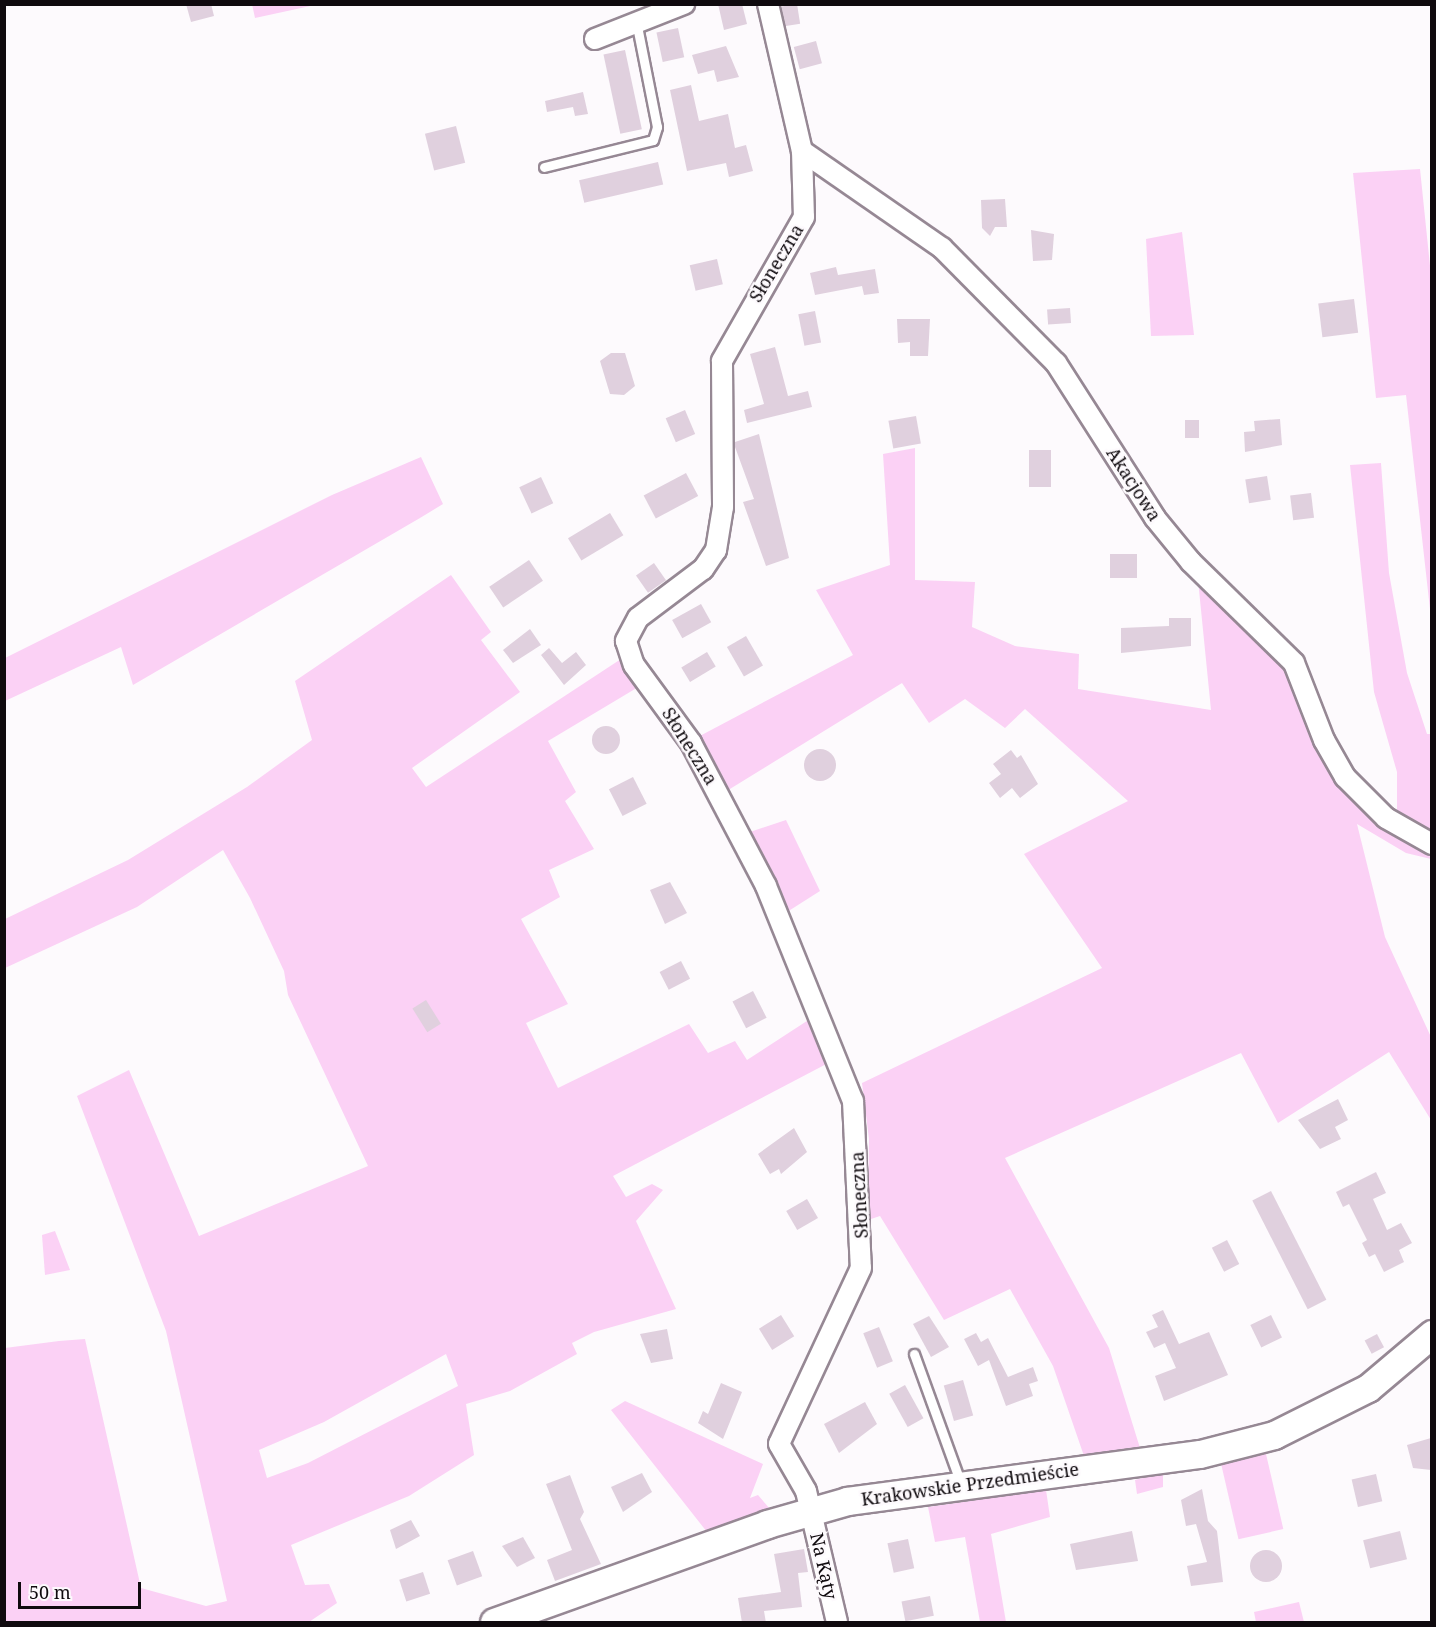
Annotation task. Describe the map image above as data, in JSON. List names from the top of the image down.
{
  "streets": {
    "main road": ["Krakowskie Przedmieście"],
    "street": ["Słoneczna", "Akacjowa", "Na Kąty"]
  },
  "crossings": [
    ["Słoneczna", "Akacjowa"],
    ["Słoneczna", "Krakowskie Przedmieście"],
    ["Słoneczna", "Na Kąty"],
    ["Krakowskie Przedmieście", "Na Kąty"]
  ],
  "scale_bar": "50 m"
}
